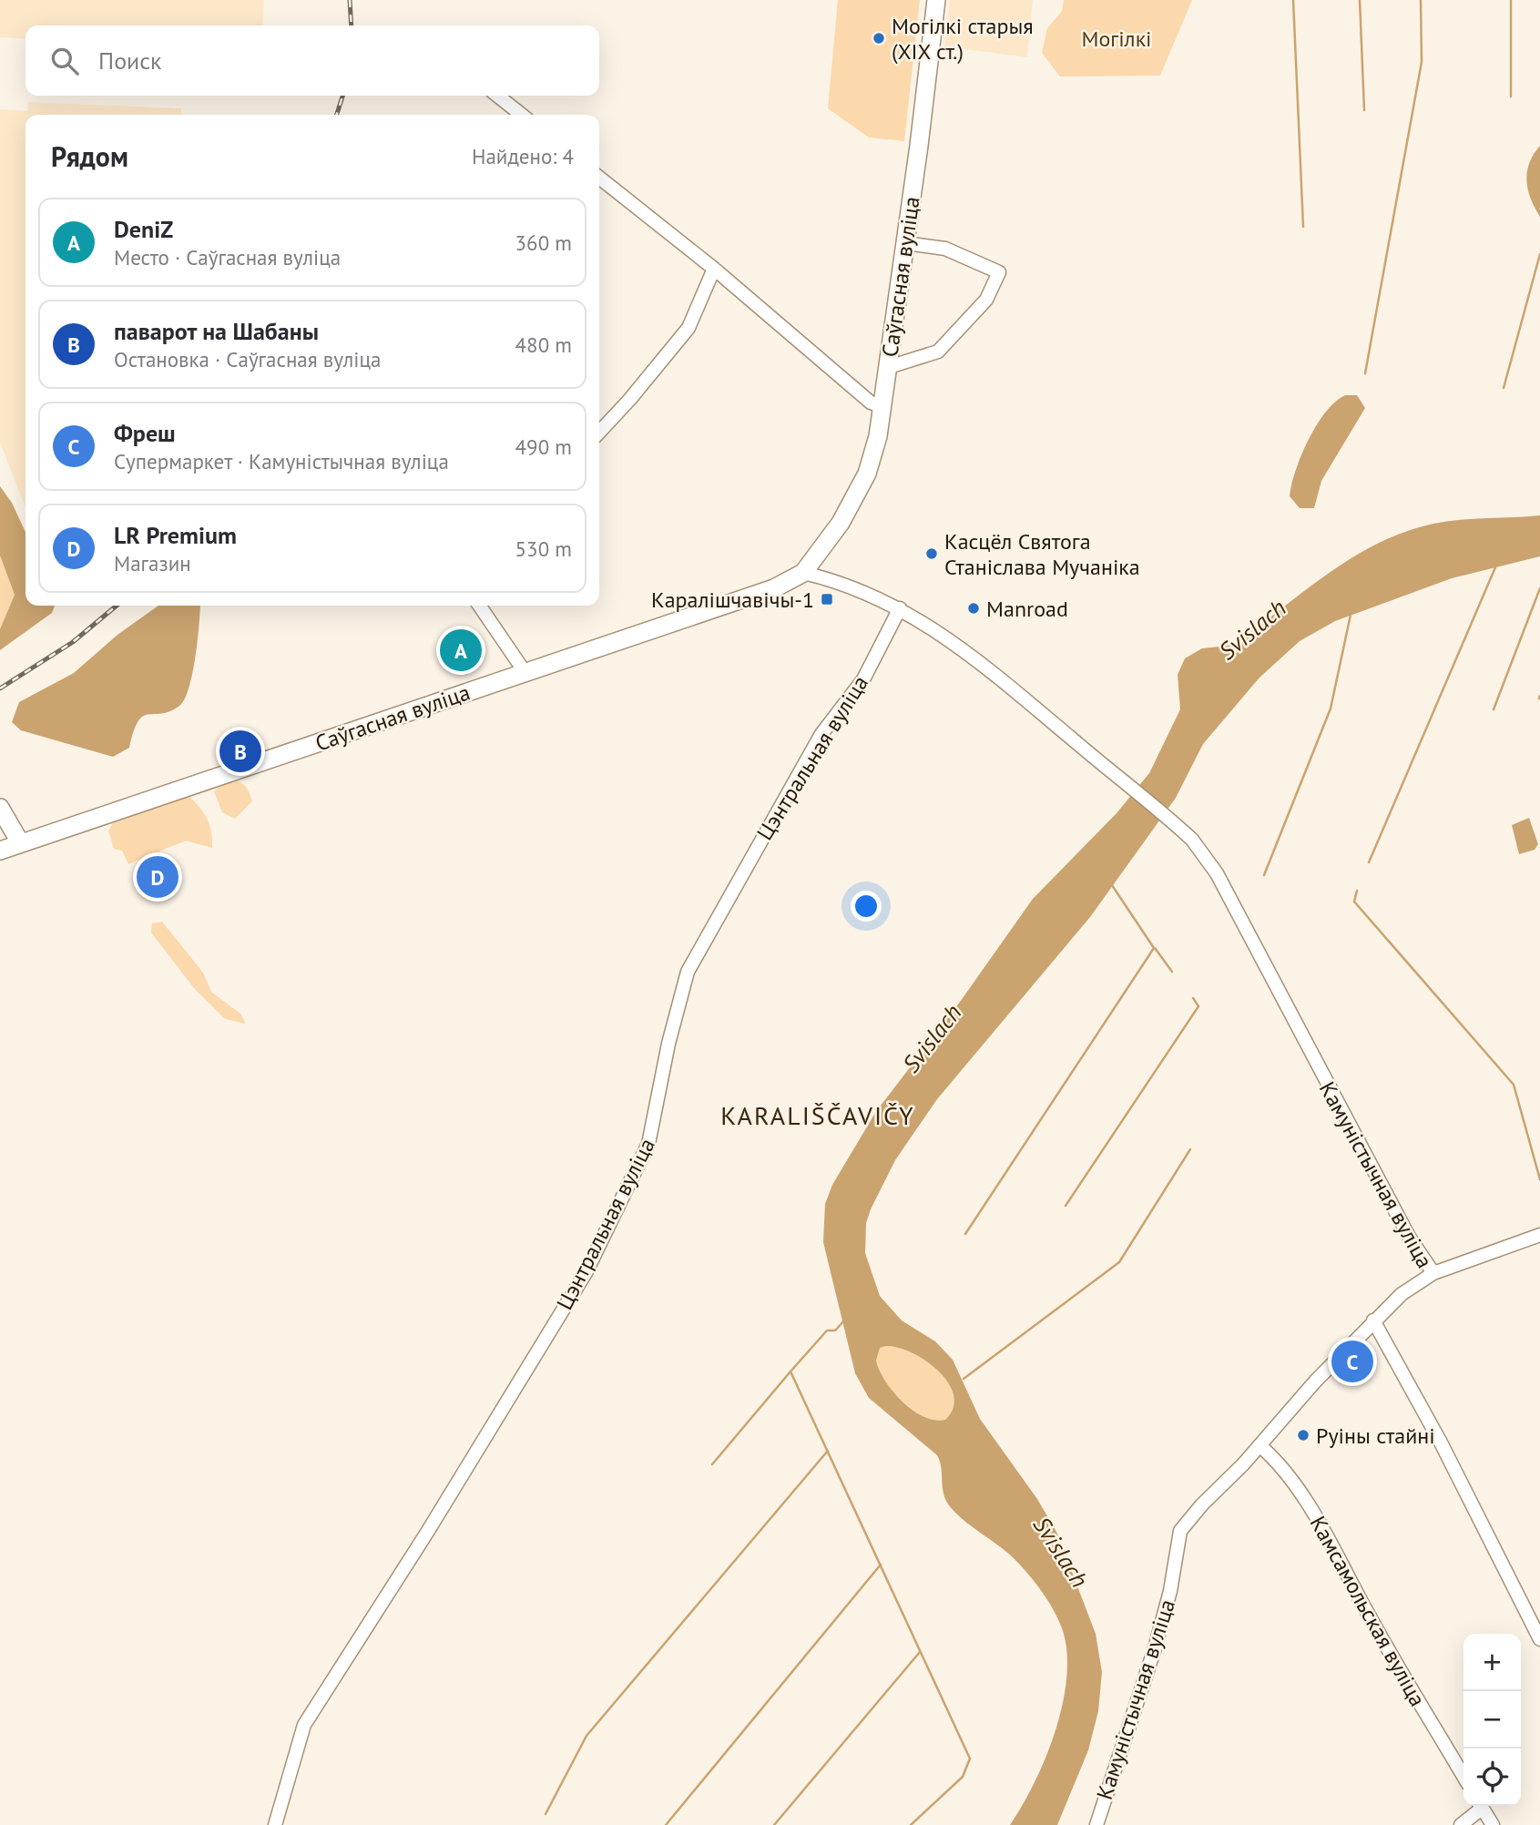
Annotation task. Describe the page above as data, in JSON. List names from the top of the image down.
{
  "streets": {
    "main road": ["Саўгасная вуліца"],
    "street": ["Цэнтральная вуліца", "Камуністычная вуліца", "Камсамольская вуліца"]
  },
  "crossings": [
    ["Цэнтральная вуліца", "Камуністычная вуліца"],
    ["Камуністычная вуліца", "Камсамольская вуліца"]
  ],
  "districts": ["KARALIŠČAVIČY"],
  "water": ["Svislach"],
  "parks": ["Могілкі"],
  "places": {
    "other": [
      "Могілкі старыя (XIX ст.)",
      "Касцёл Святога Станіслава Мучаніка",
      "Manroad",
      "Руіны стайні"
    ],
    "transit": ["Каралішчавічы-1"]
  },
  "page": {
    "search": "Поиск",
    "heading": ["Рядом", "Найдено: 4"],
    "list": [
      {
        "mark": "A",
        "name": "DeniZ",
        "note": "Место · Саўгасная вуліца",
        "value": "360 m"
      },
      {
        "mark": "B",
        "name": "паварот на Шабаны",
        "note": "Остановка · Саўгасная вуліца",
        "value": "480 m"
      },
      {
        "mark": "C",
        "name": "Фреш",
        "note": "Супермаркет · Камуністычная вуліца",
        "value": "490 m"
      },
      {
        "mark": "D",
        "name": "LR Premium",
        "note": "Магазин",
        "value": "530 m"
      }
    ],
    "pins": [
      "A",
      "B",
      "D",
      "C"
    ],
    "map_buttons": ["+", "−"]
  }
}
